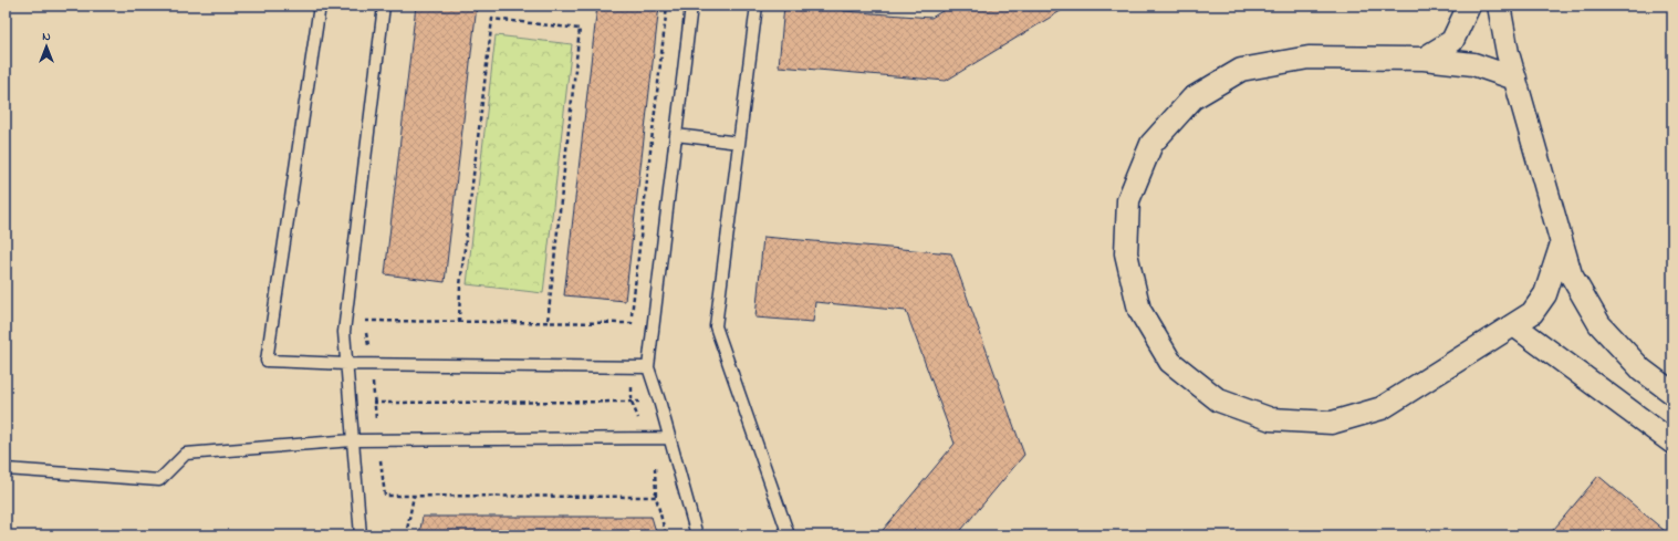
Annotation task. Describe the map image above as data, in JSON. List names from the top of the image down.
{
  "north": "top"
}
